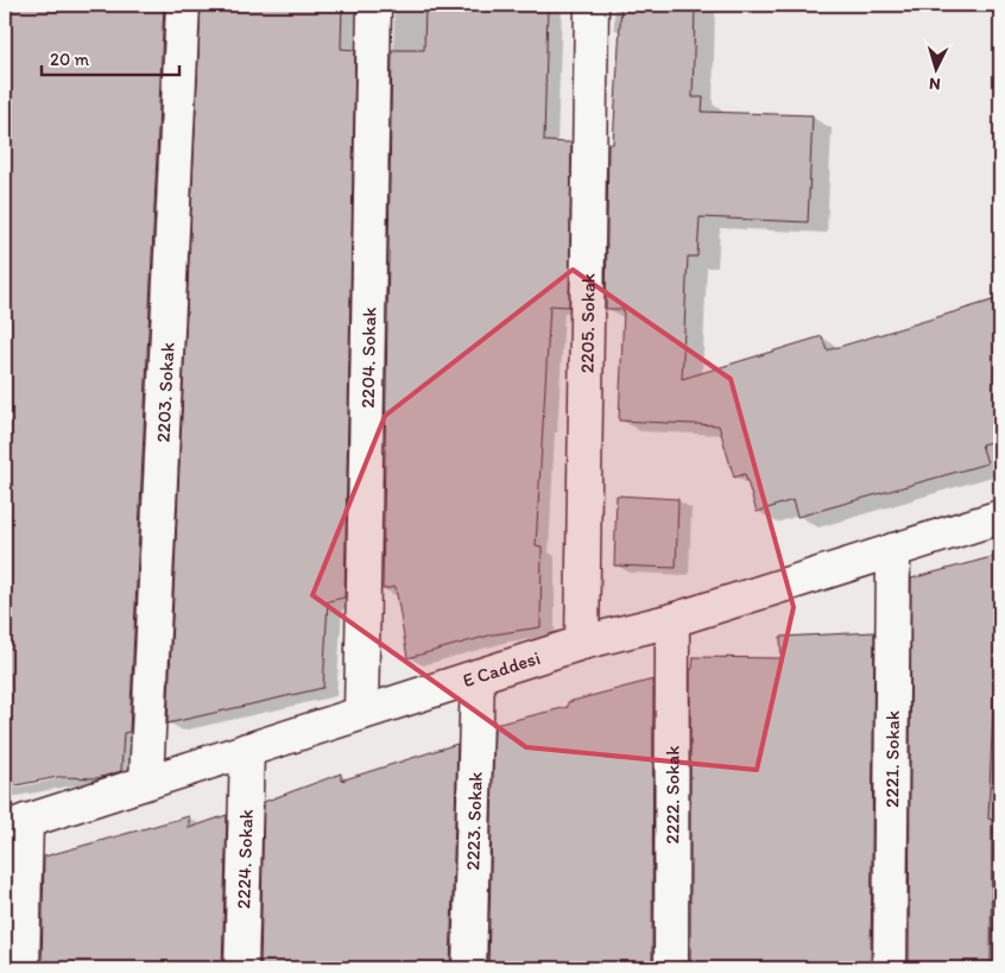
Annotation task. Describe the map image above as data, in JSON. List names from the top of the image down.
{
  "streets": {
    "street": [
      "2205. Sokak",
      "2204. Sokak",
      "2203. Sokak",
      "E Caddesi",
      "2221. Sokak",
      "2222. Sokak",
      "2223. Sokak",
      "2224. Sokak"
    ]
  },
  "crossings": [
    ["2205. Sokak", "E Caddesi"],
    ["2204. Sokak", "E Caddesi"],
    ["2203. Sokak", "E Caddesi"],
    ["E Caddesi", "2221. Sokak"],
    ["E Caddesi", "2222. Sokak"],
    ["E Caddesi", "2223. Sokak"],
    ["E Caddesi", "2224. Sokak"]
  ],
  "scale_bar": "20 m",
  "north": "bottom"
}
